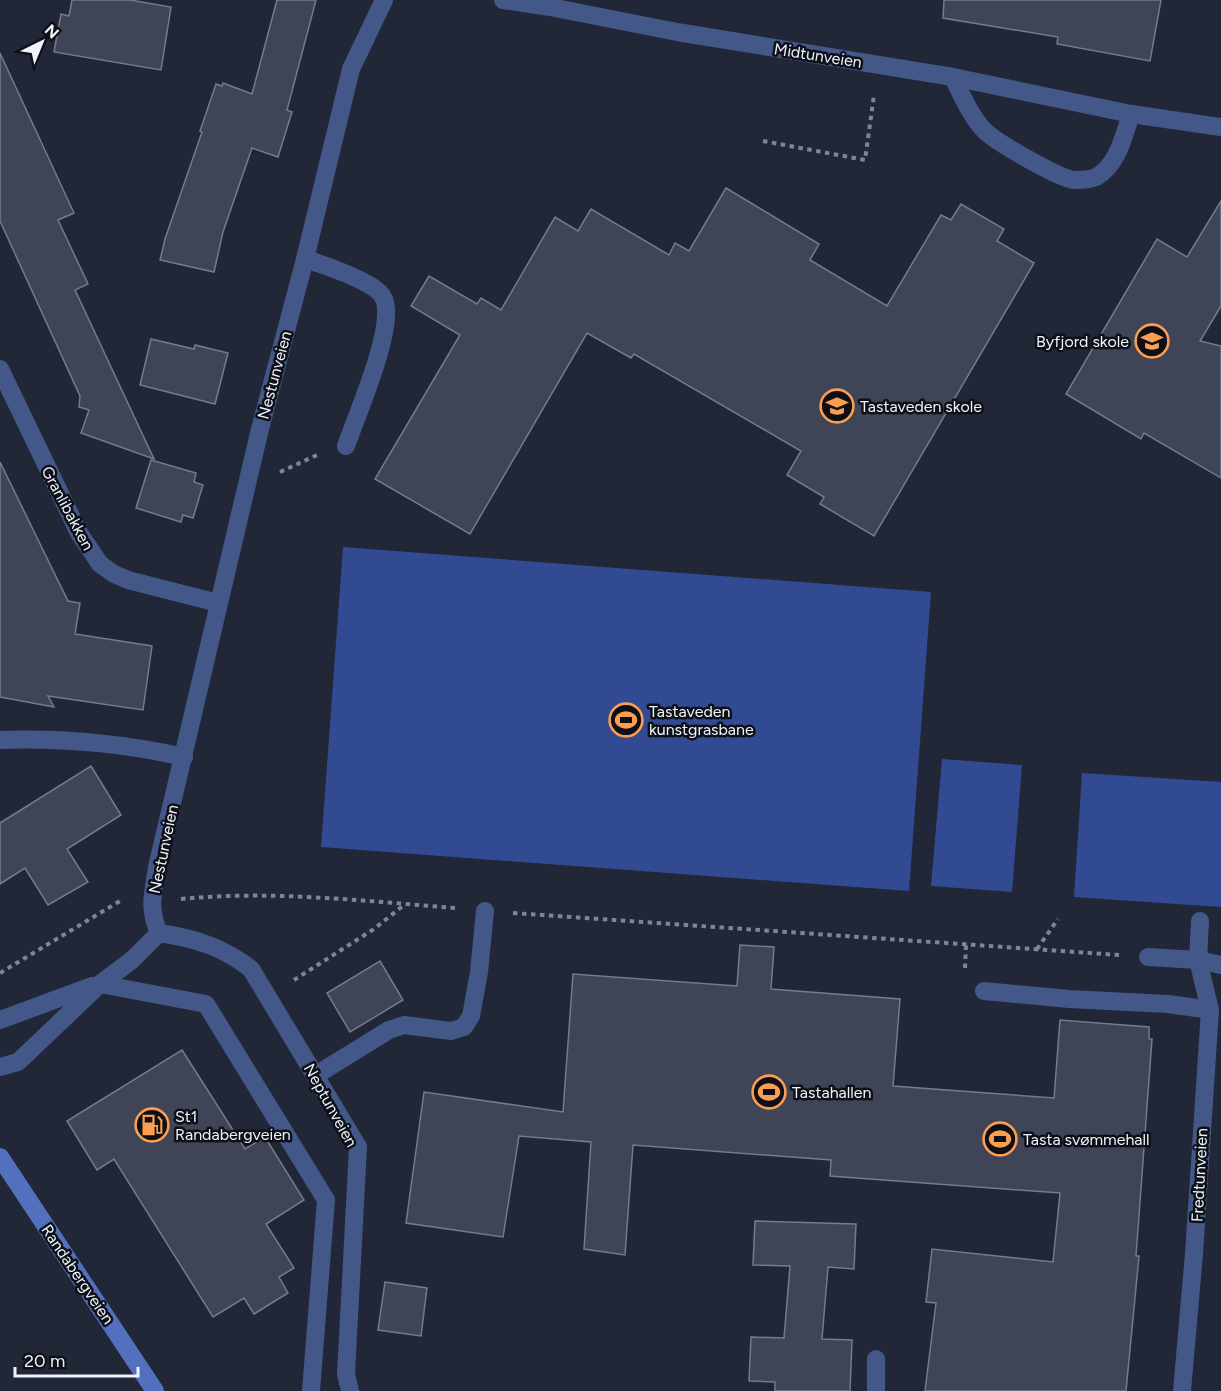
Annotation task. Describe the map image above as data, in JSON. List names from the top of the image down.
{
  "streets": {
    "main road": ["Randabergveien"],
    "street": [
      "Midtunveien",
      "Nestunveien",
      "Granlibakken",
      "Neptunveien",
      "Fredtunveien"
    ]
  },
  "crossings": [
    ["Nestunveien", "Granlibakken"],
    ["Nestunveien", "Neptunveien"]
  ],
  "places": {
    "school or university": ["Byfjord skole", "Tastaveden skole"],
    "sports": ["Tastaveden kunstgrasbane", "Tastahallen", "Tasta svømmehall"],
    "fuel station": ["St1 Randabergveien"]
  },
  "scale_bar": "20 m",
  "north": "top right"
}
